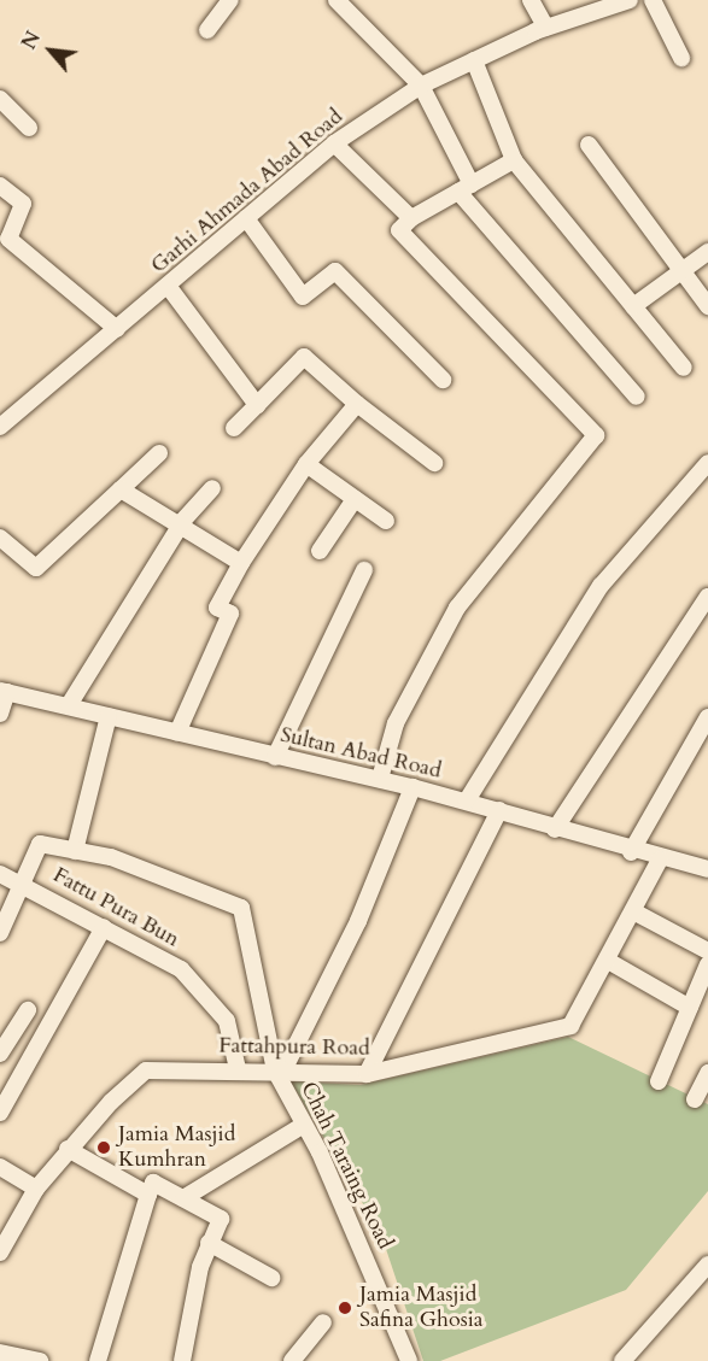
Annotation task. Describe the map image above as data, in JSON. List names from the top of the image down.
{
  "streets": {
    "street": [
      "Garhi Ahmada Abad Road",
      "Sultan Abad Road",
      "Fattu Pura Bun",
      "Fattahpura Road",
      "Chah Taraing Road"
    ]
  },
  "crossings": [
    ["Sultan Abad Road", "Fattahpura Road"],
    ["Fattu Pura Bun", "Fattahpura Road"],
    ["Fattahpura Road", "Chah Taraing Road"]
  ],
  "places": ["Jamia Masjid Kumhran", "Jamia Masjid Safina Ghosia"],
  "north": "top left"
}
